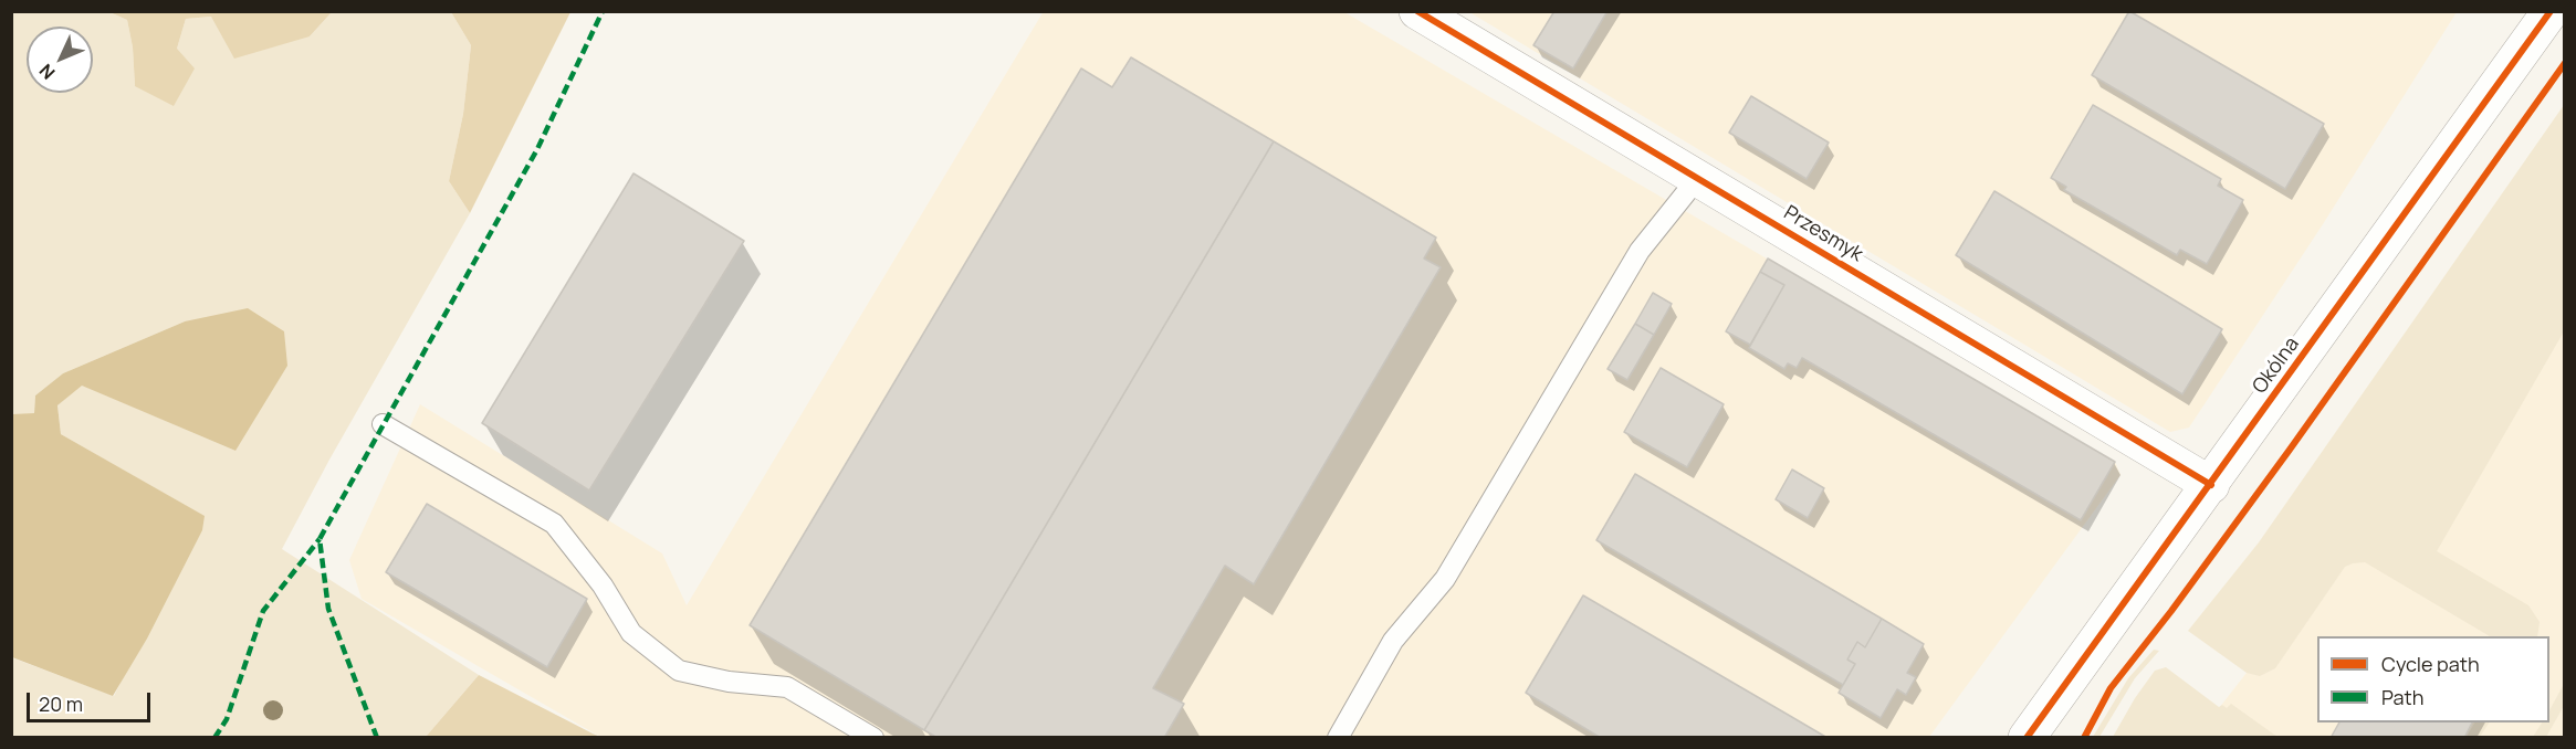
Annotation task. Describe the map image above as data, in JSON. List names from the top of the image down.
{
  "streets": {
    "street": ["Przesmyk", "Okólna"]
  },
  "crossings": [
    ["Przesmyk", "Okólna"]
  ],
  "legend": ["Cycle path", "Path"],
  "scale_bar": "20 m",
  "north": "bottom left"
}
